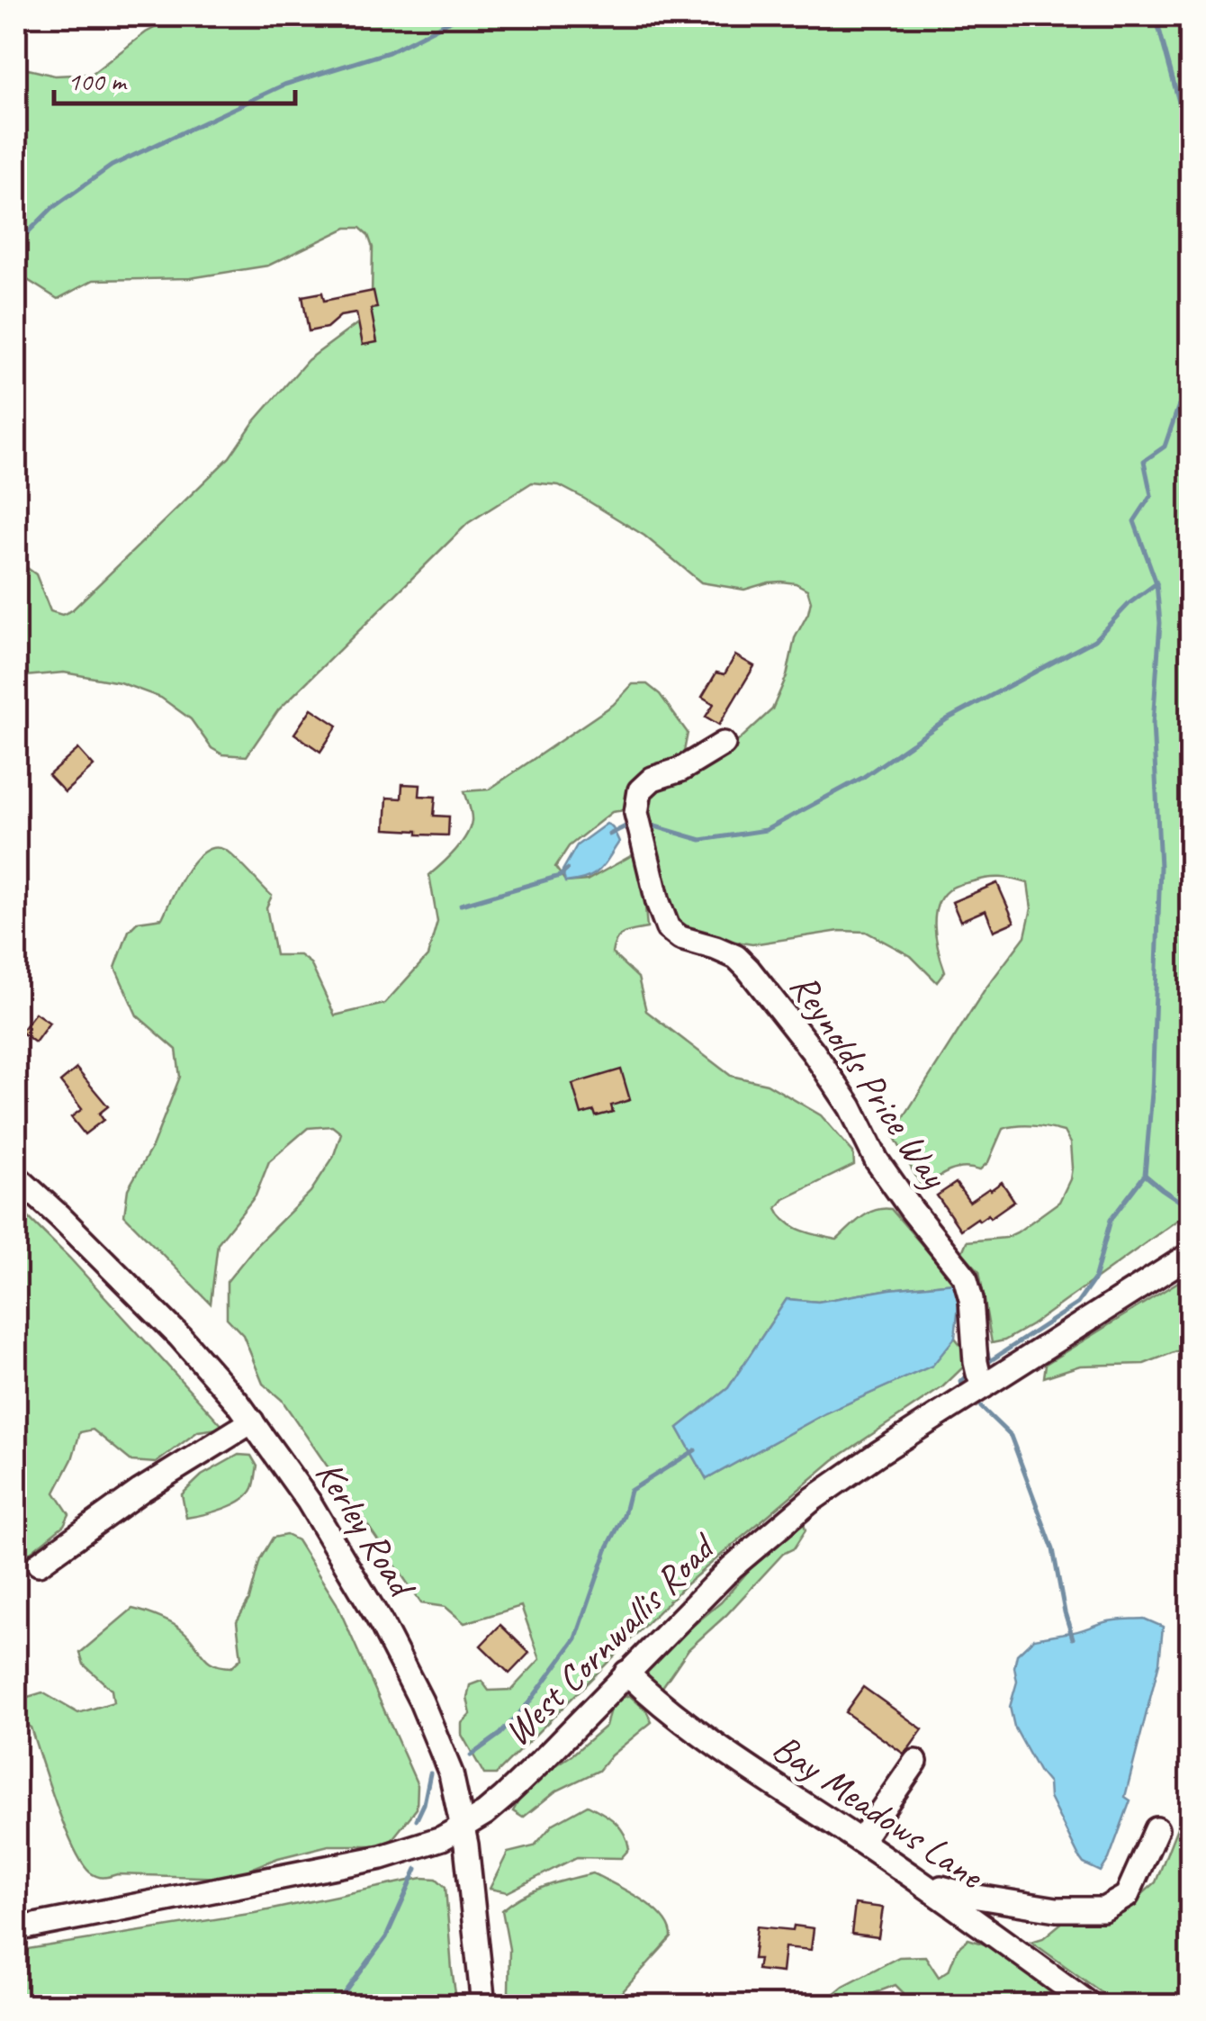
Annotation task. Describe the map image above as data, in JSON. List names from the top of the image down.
{
  "streets": {
    "street": [
      "Reynolds Price Way",
      "Kerley Road",
      "West Cornwallis Road",
      "Bay Meadows Lane"
    ]
  },
  "crossings": [
    ["Reynolds Price Way", "West Cornwallis Road"],
    ["Kerley Road", "West Cornwallis Road"],
    ["West Cornwallis Road", "Bay Meadows Lane"]
  ],
  "scale_bar": "100 m"
}
